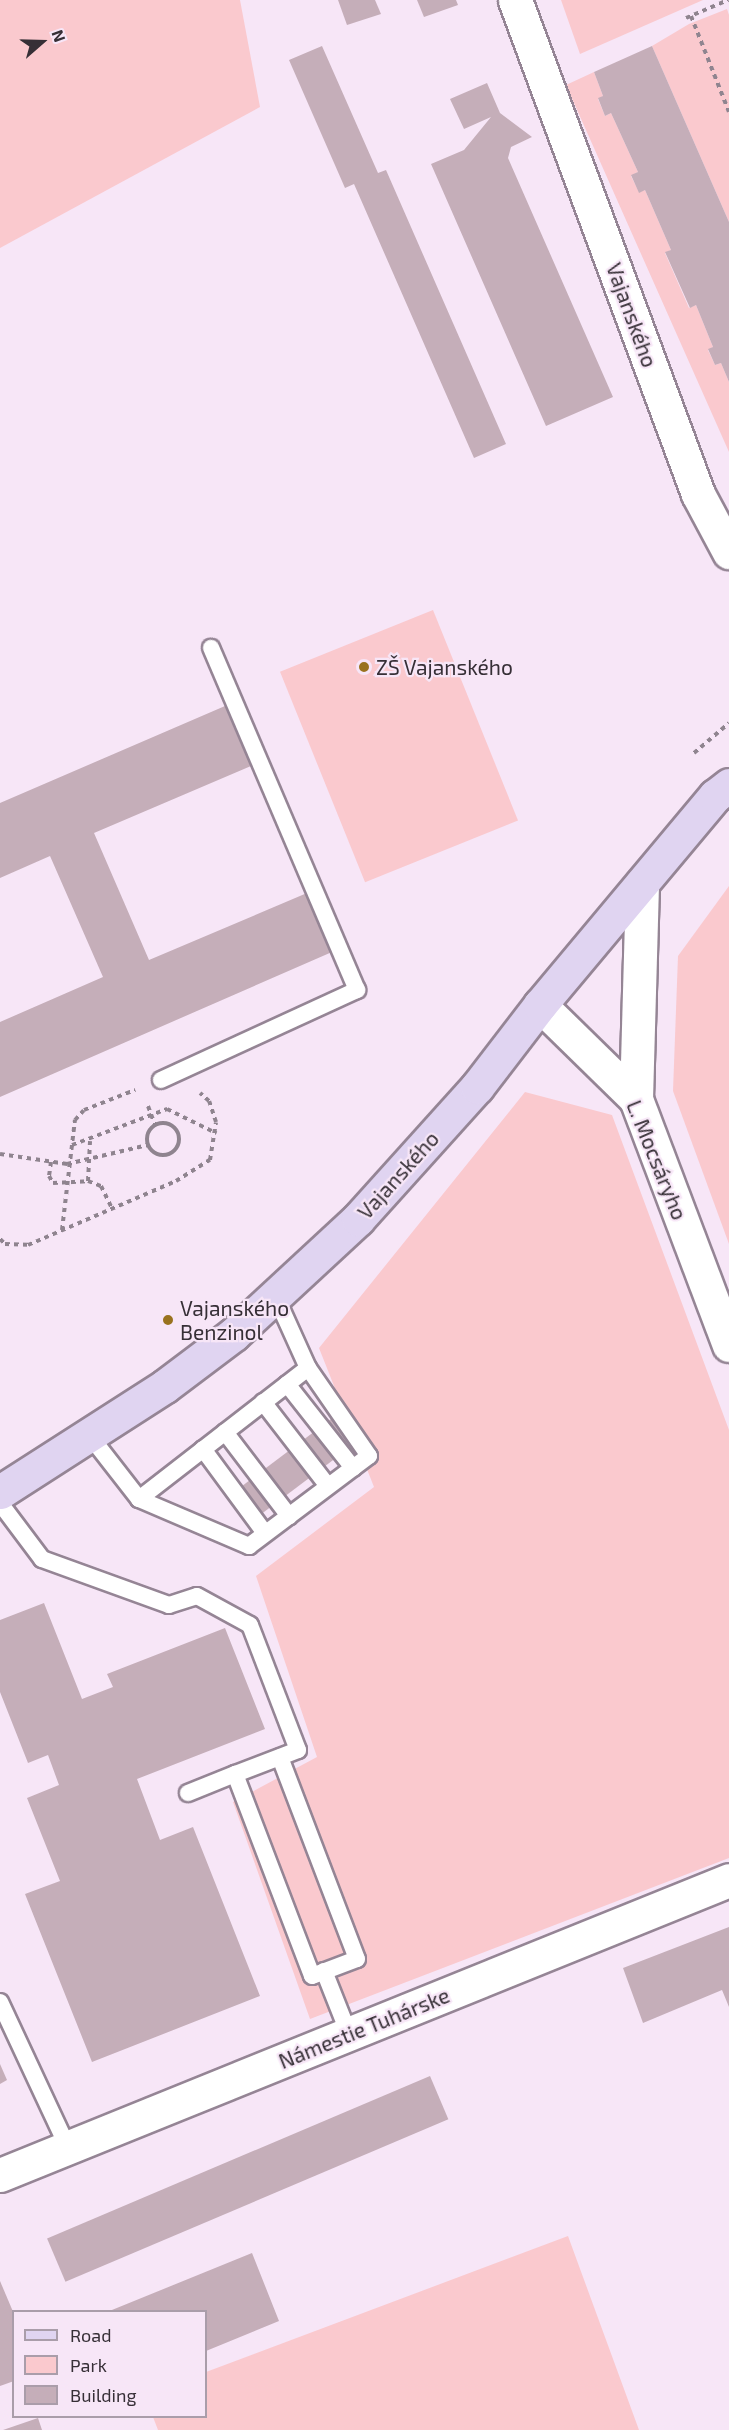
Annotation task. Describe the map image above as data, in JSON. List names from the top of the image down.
{
  "streets": {
    "main road": ["Vajanského"],
    "street": ["L. Mocsáryho", "Námestie Tuhárske"]
  },
  "crossings": [
    ["Vajanského", "L. Mocsáryho"]
  ],
  "places": ["ZŠ Vajanského", "Vajanského Benzinol"],
  "legend": ["Road", "Park", "Building"],
  "north": "right"
}
